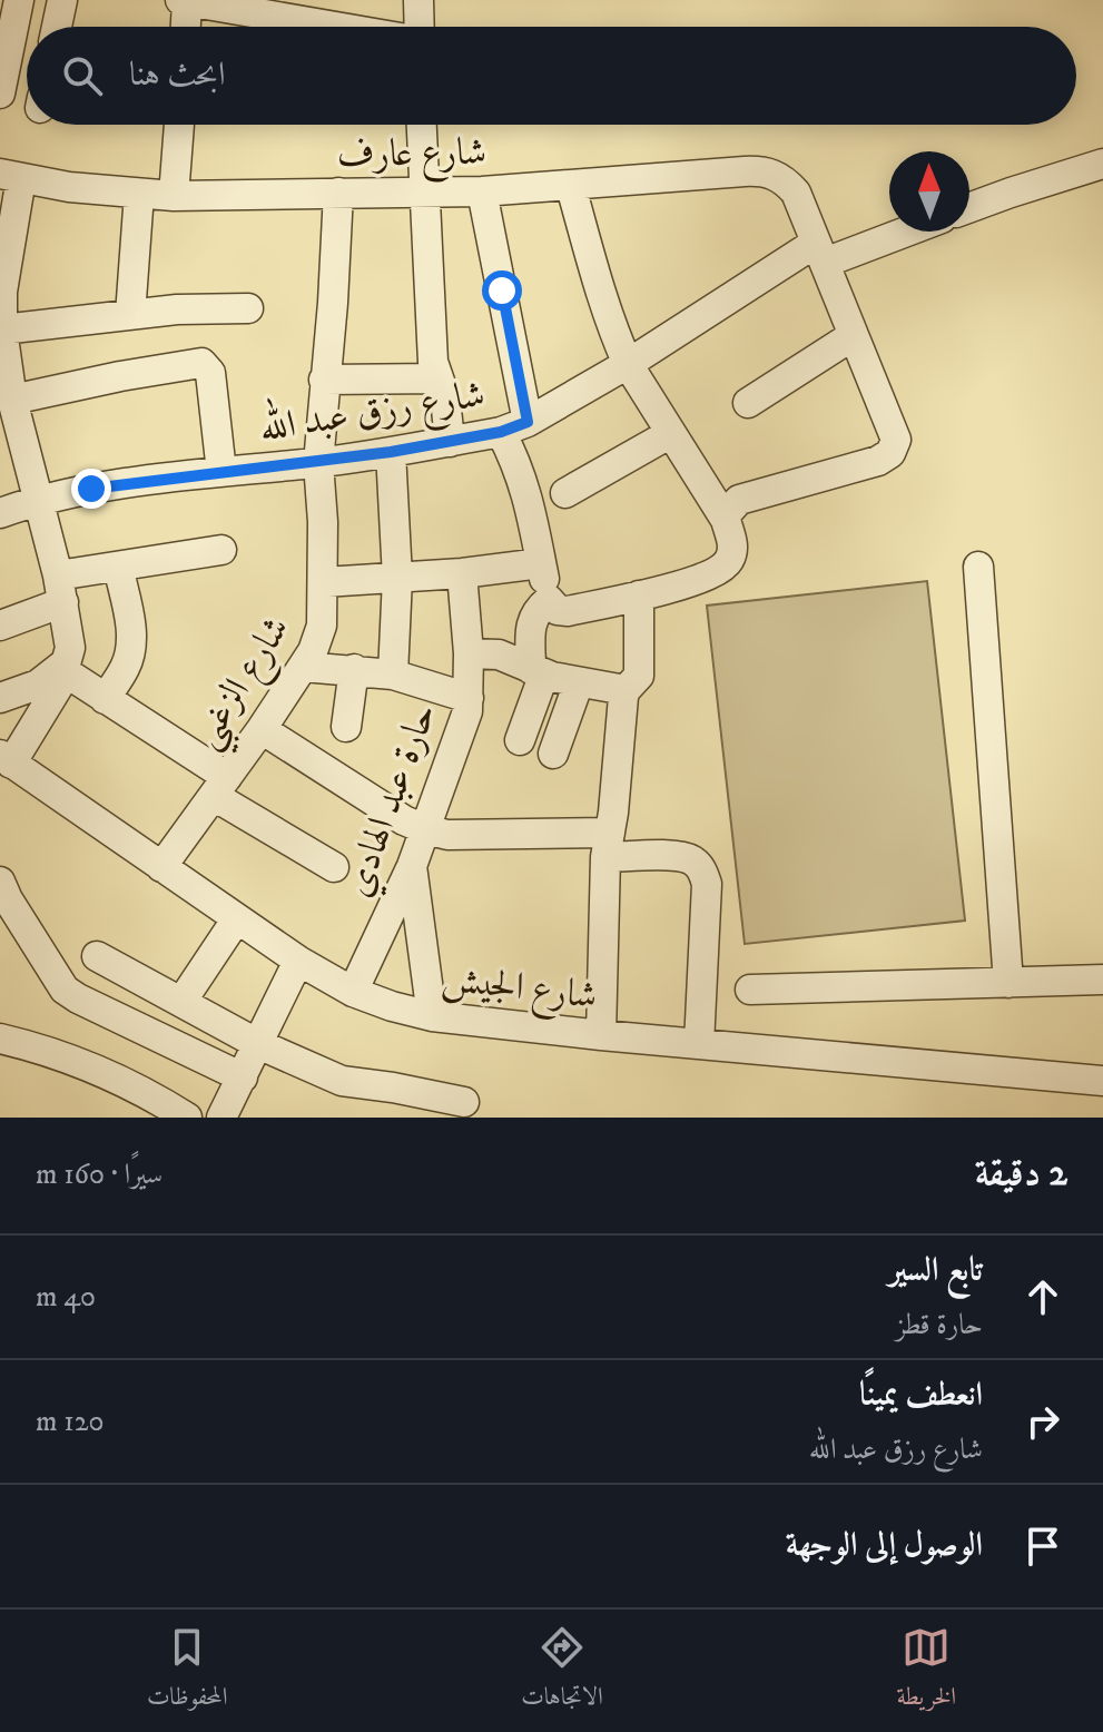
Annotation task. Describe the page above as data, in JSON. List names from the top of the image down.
{
  "streets": {
    "street": [
      "شارع عارف",
      "شارع رزق عبد الله",
      "شارع الزغبي",
      "حارة عبد الهادي",
      "شارع الجيش"
    ]
  },
  "crossings": [
    ["شارع عارف", "شارع رزق عبد الله"],
    ["شارع عارف", "شارع الزغبي"],
    ["شارع رزق عبد الله", "شارع الزغبي"],
    ["شارع الزغبي", "شارع الجيش"],
    ["حارة عبد الهادي", "شارع الجيش"]
  ],
  "north": "top",
  "page": {
    "search": "ابحث هنا",
    "heading": ["2 دقيقة", "سيرًا · 160 m"],
    "list": [
      ["تابع السير", "حارة قطز", "40 m"],
      ["انعطف يمينًا", "شارع رزق عبد الله", "120 m"],
      "الوصول إلى الوجهة"
    ],
    "nav": ["الخريطة", "الاتجاهات", "المحفوظات"]
  }
}
